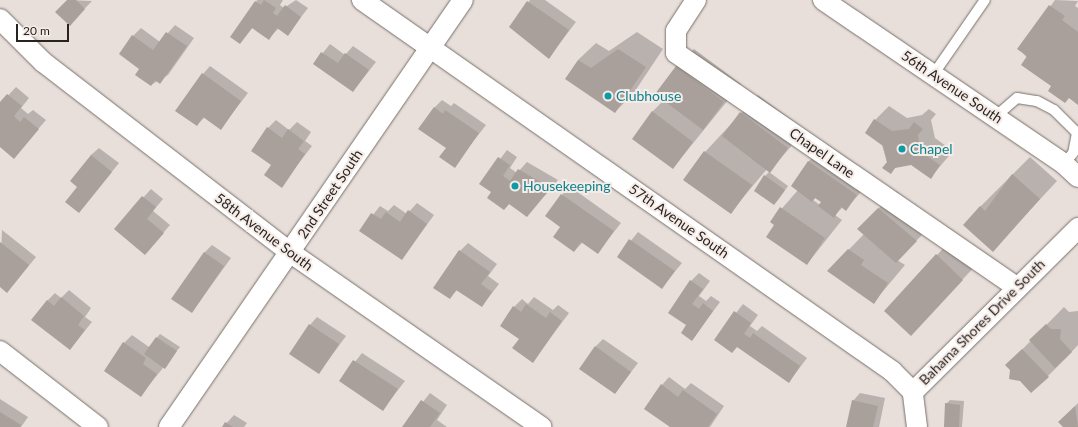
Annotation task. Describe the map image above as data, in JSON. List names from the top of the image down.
{
  "streets": {
    "street": [
      "56th Avenue South",
      "Chapel Lane",
      "2nd Street South",
      "57th Avenue South",
      "58th Avenue South",
      "Bahama Shores Drive South"
    ]
  },
  "crossings": [
    ["Chapel Lane", "Bahama Shores Drive South"],
    ["2nd Street South", "57th Avenue South"],
    ["2nd Street South", "58th Avenue South"],
    ["57th Avenue South", "Bahama Shores Drive South"]
  ],
  "places": ["Clubhouse", "Chapel", "Housekeeping"],
  "scale_bar": "20 m"
}
